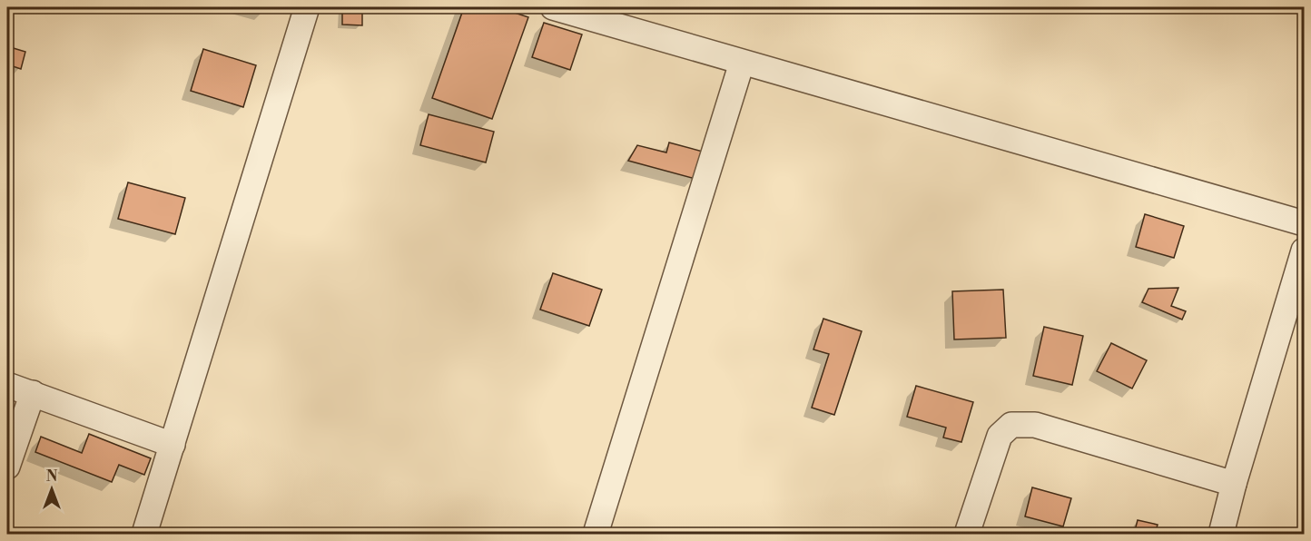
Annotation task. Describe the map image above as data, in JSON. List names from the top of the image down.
{
  "north": "top"
}
